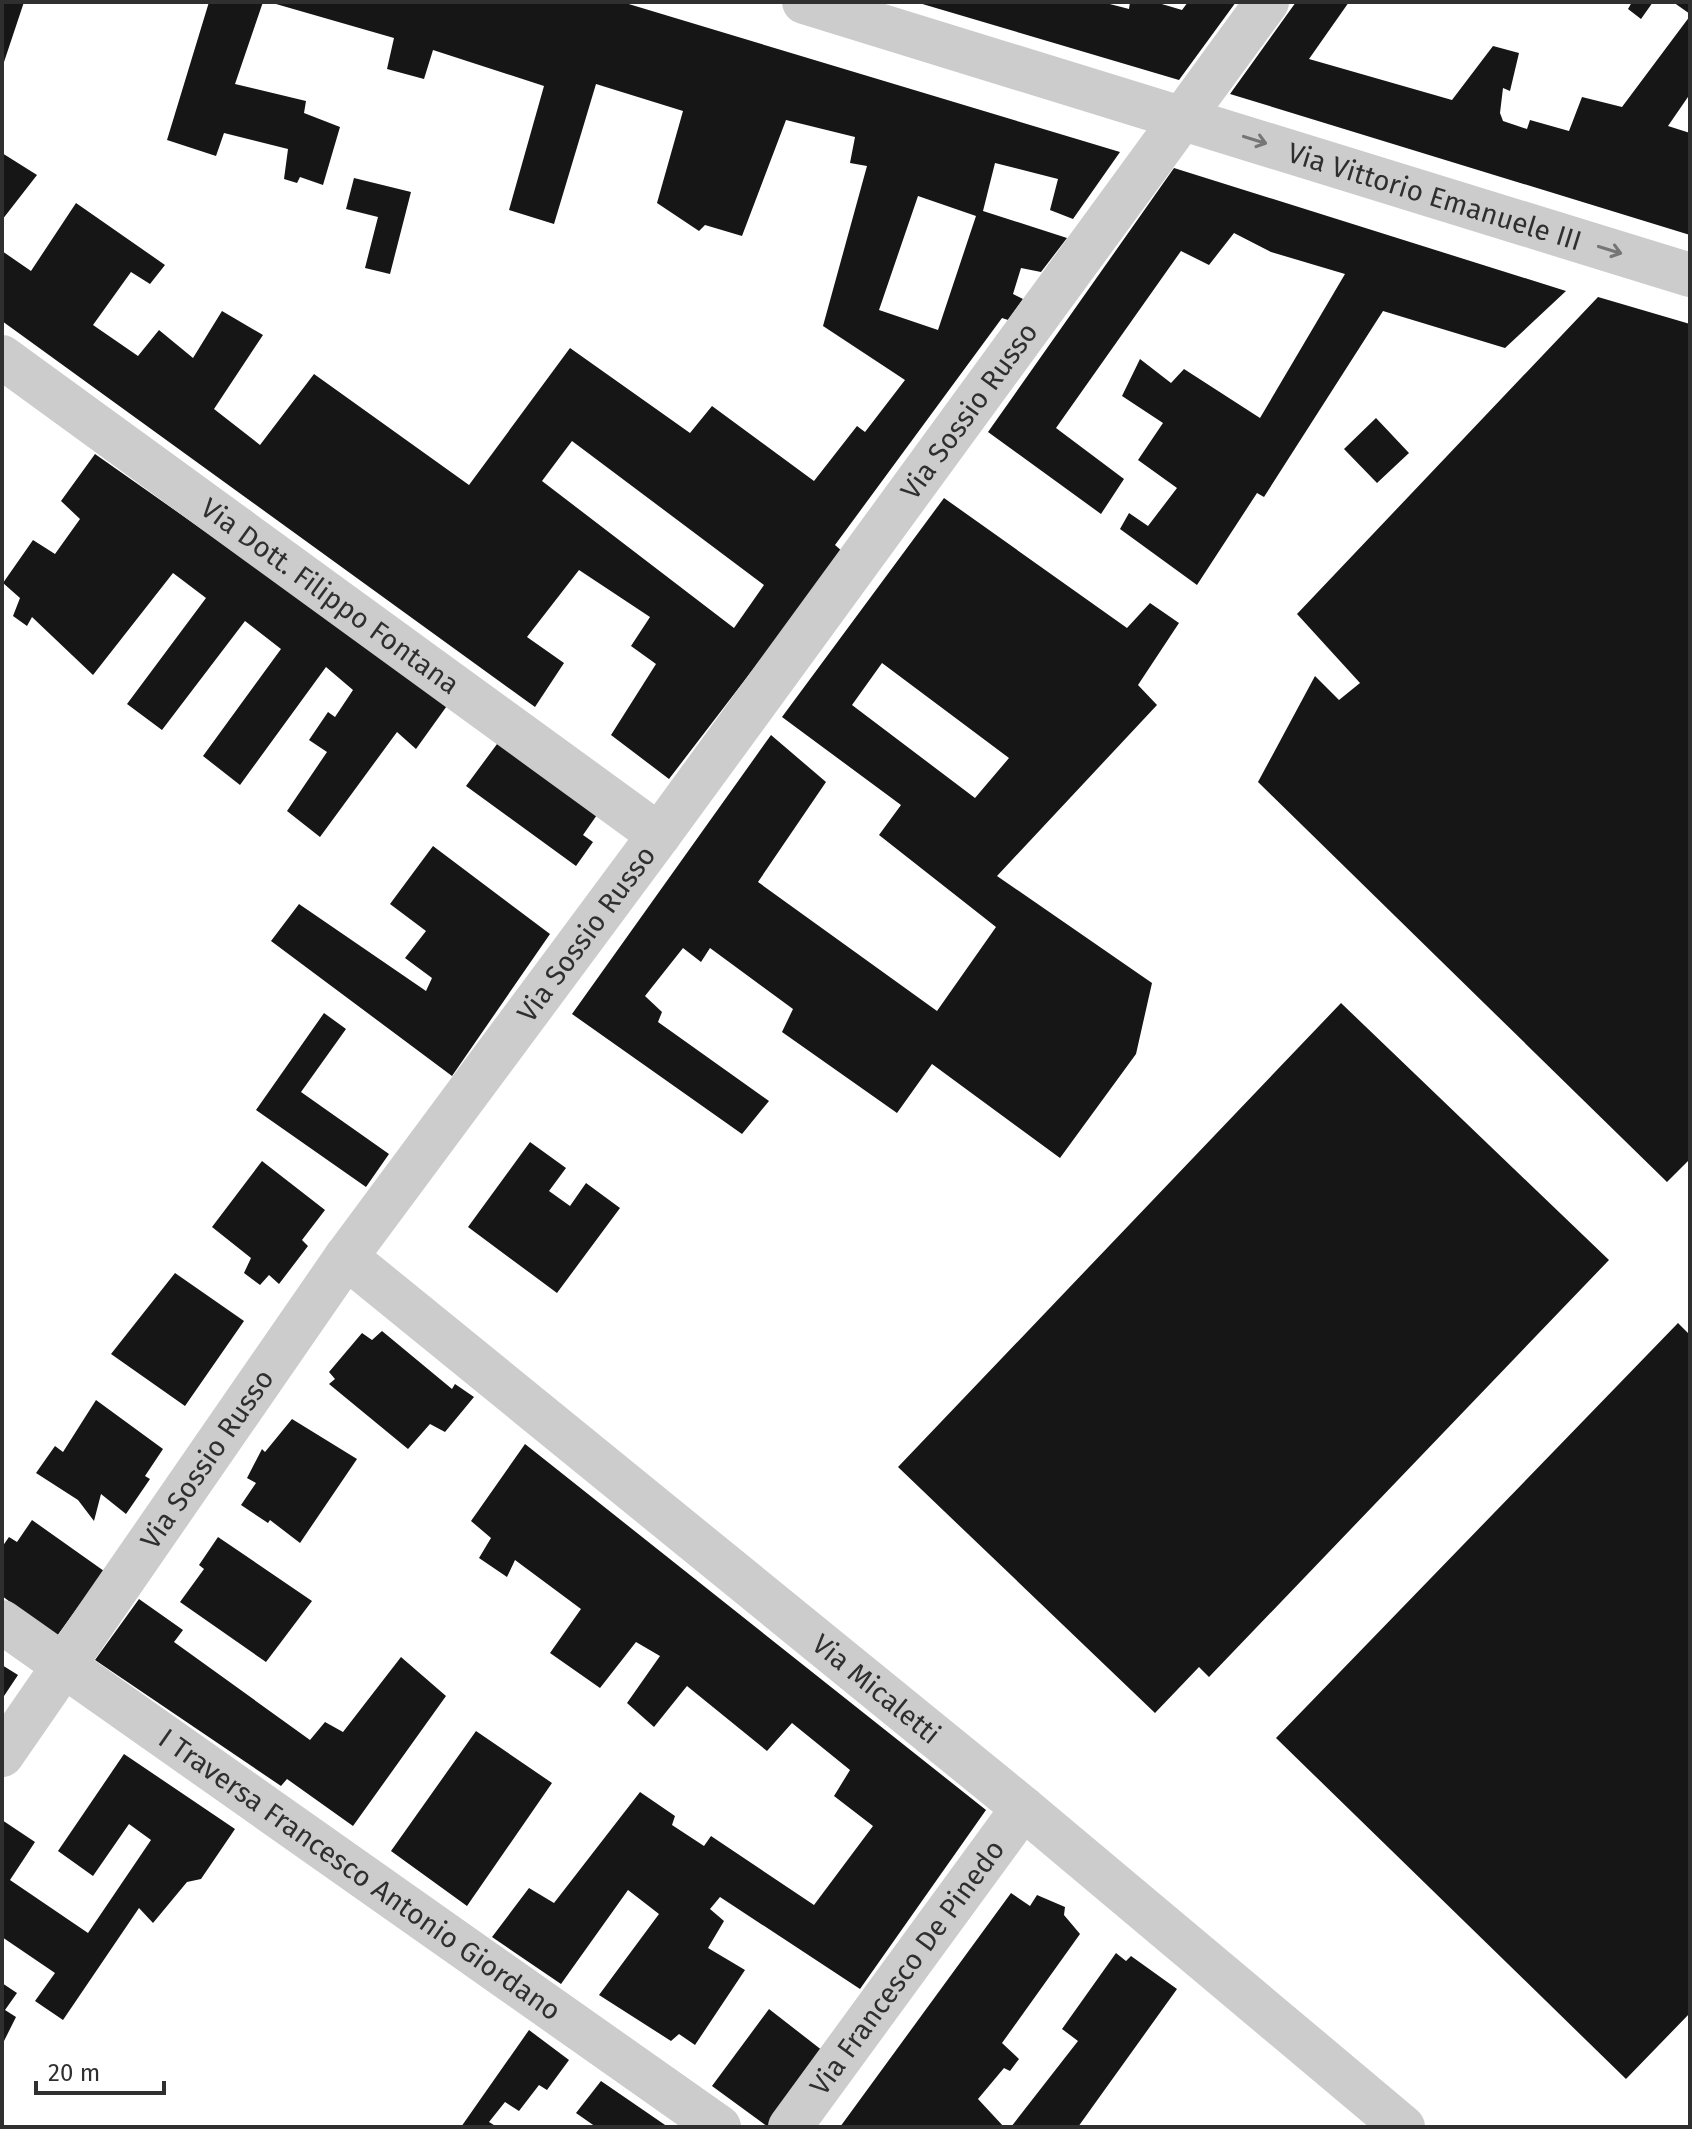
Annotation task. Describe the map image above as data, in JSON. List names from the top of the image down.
{
  "streets": {
    "street": [
      "Via Vittorio Emanuele III",
      "Via Sossio Russo",
      "Via Dott. Filippo Fontana",
      "Via Micaletti",
      "I Traversa Francesco Antonio Giordano",
      "Via Francesco De Pinedo"
    ]
  },
  "crossings": [
    ["Via Vittorio Emanuele III", "Via Sossio Russo"],
    ["Via Sossio Russo", "Via Dott. Filippo Fontana"],
    ["Via Sossio Russo", "Via Micaletti"],
    ["Via Sossio Russo", "I Traversa Francesco Antonio Giordano"],
    ["Via Micaletti", "Via Francesco De Pinedo"]
  ],
  "one_way": ["Via Vittorio Emanuele III"],
  "scale_bar": "20 m"
}
